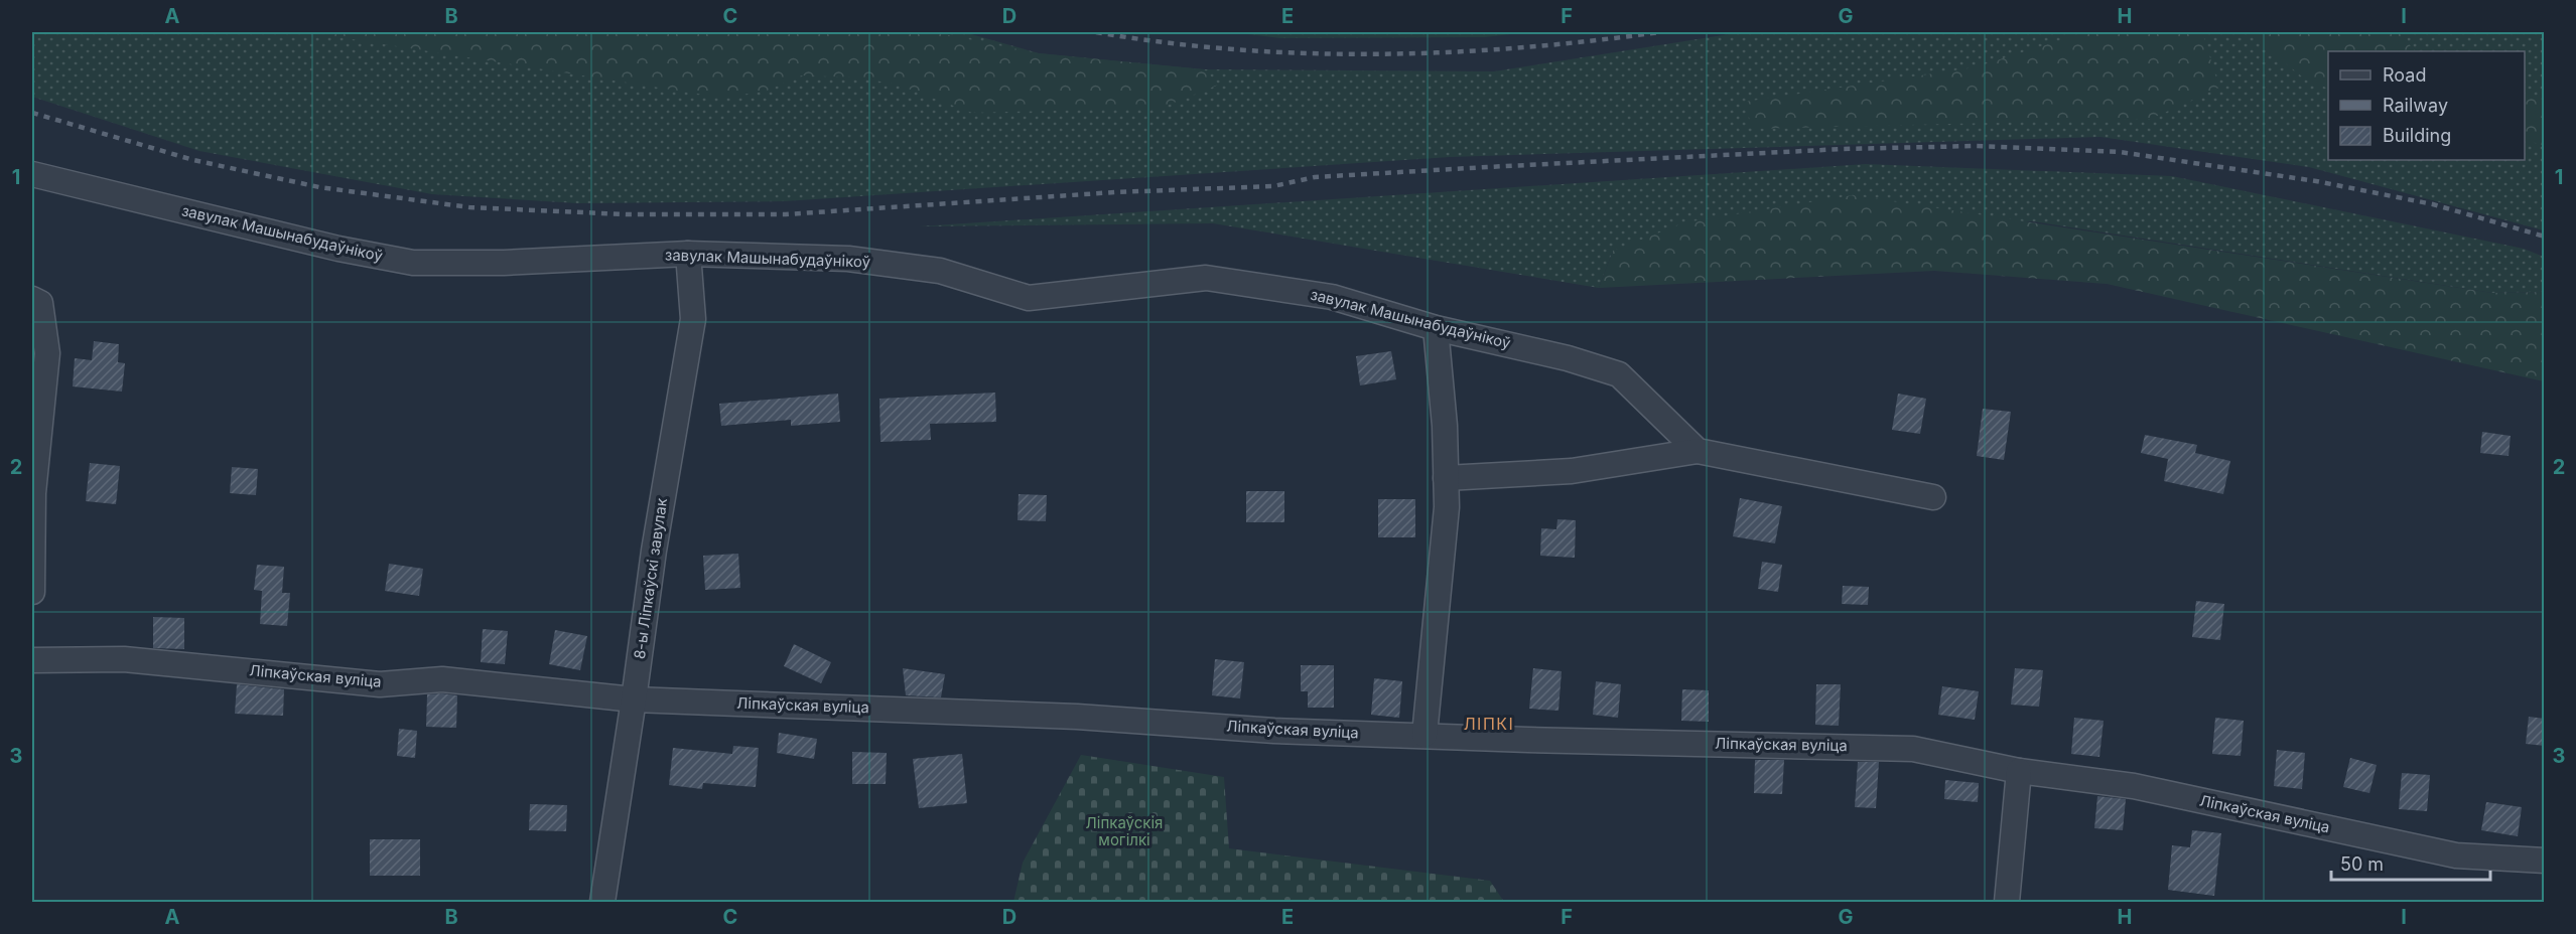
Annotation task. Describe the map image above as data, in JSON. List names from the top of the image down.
{
  "streets": {
    "street": ["завулак Машынабудаўнікоў", "8-ы Ліпкаўскі завулак", "Ліпкаўская вуліца"]
  },
  "crossings": [
    ["завулак Машынабудаўнікоў", "8-ы Ліпкаўскі завулак"],
    ["8-ы Ліпкаўскі завулак", "Ліпкаўская вуліца"]
  ],
  "districts": ["ЛІПКІ"],
  "parks": ["Ліпкаўскія могілкі"],
  "legend": ["Road", "Railway", "Building"],
  "scale_bar": "50 m",
  "grid": {
    "columns": [
      "A",
      "B",
      "C",
      "D",
      "E",
      "F",
      "G",
      "H",
      "I"
    ],
    "rows": ["1", "2", "3"]
  }
}
